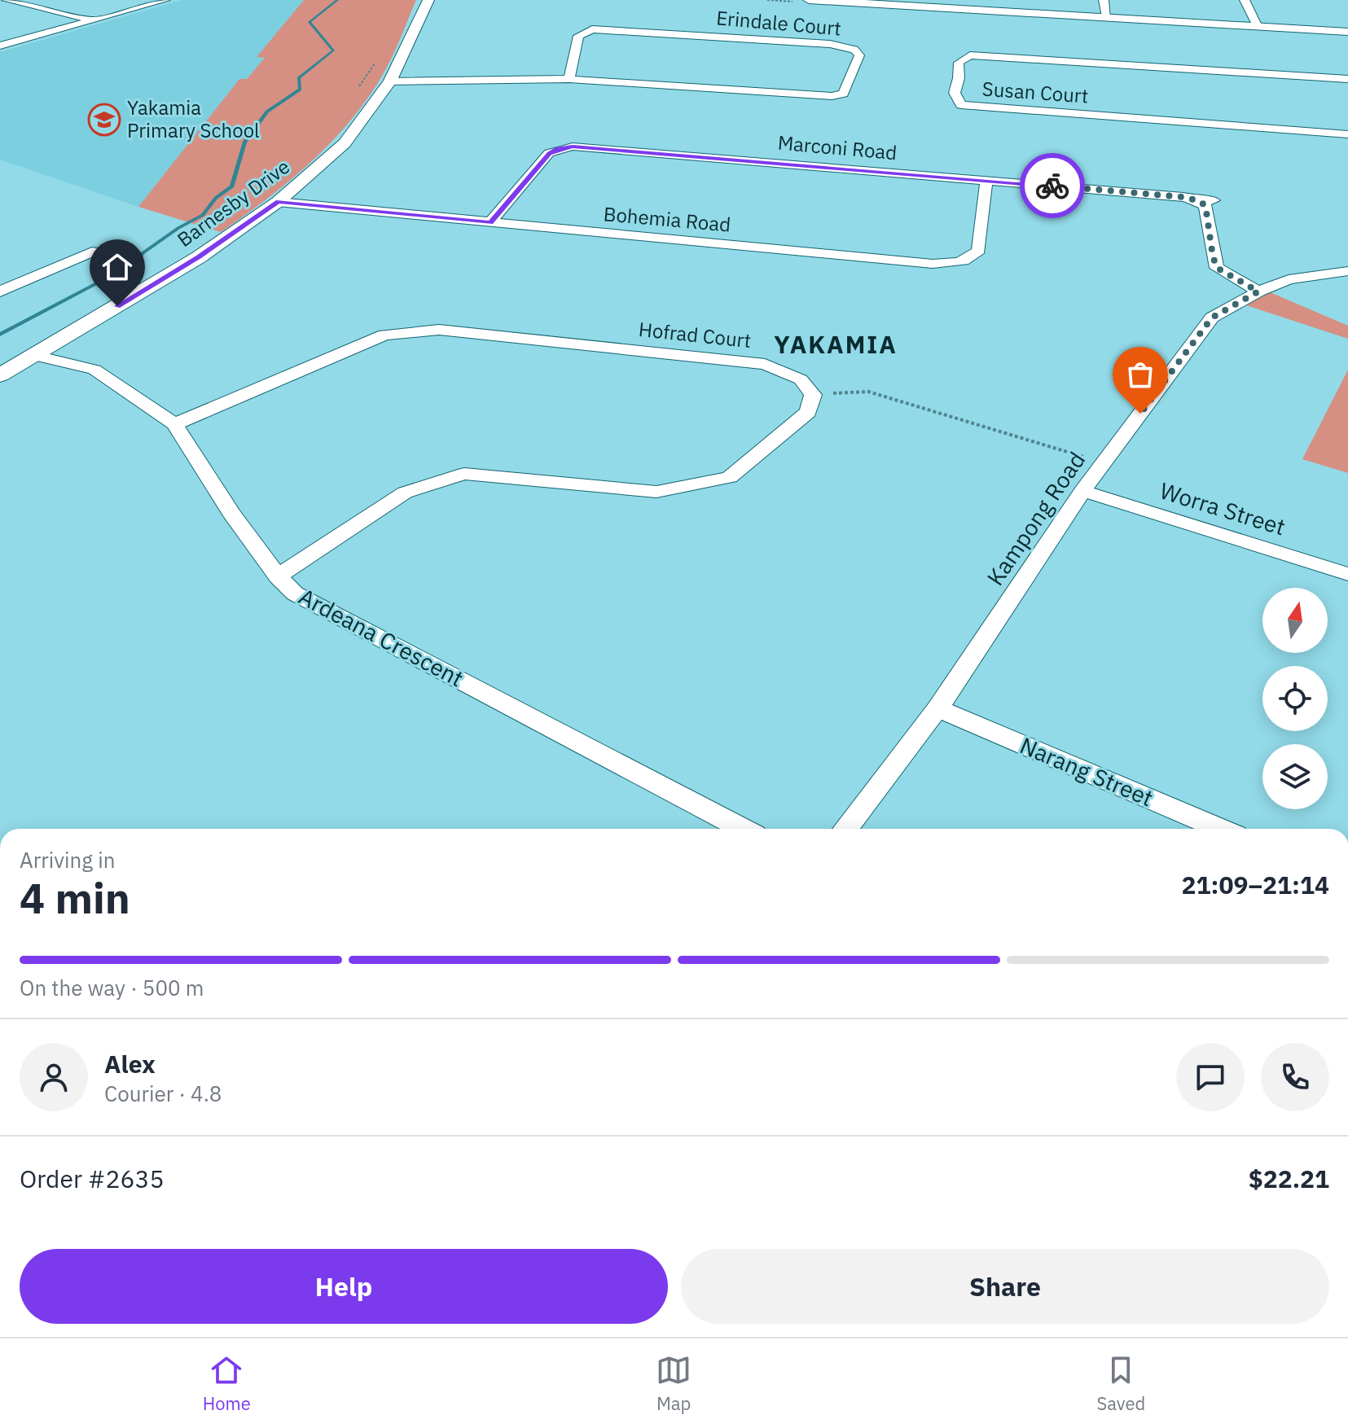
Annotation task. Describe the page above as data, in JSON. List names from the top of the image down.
{
  "streets": {
    "street": [
      "Erindale Court",
      "Susan Court",
      "Marconi Road",
      "Barnesby Drive",
      "Bohemia Road",
      "Hofrad Court",
      "Worra Street",
      "Kampong Road",
      "Ardeana Crescent",
      "Narang Street"
    ]
  },
  "crossings": [
    ["Erindale Court", "Barnesby Drive"],
    ["Marconi Road", "Bohemia Road"],
    ["Marconi Road", "Kampong Road"],
    ["Barnesby Drive", "Bohemia Road"],
    ["Barnesby Drive", "Ardeana Crescent"],
    ["Hofrad Court", "Ardeana Crescent"],
    ["Worra Street", "Kampong Road"],
    ["Kampong Road", "Narang Street"]
  ],
  "districts": ["YAKAMIA"],
  "places": {
    "school or university": ["Yakamia Primary School"]
  },
  "north": "top",
  "page": {
    "heading": ["4 min", "Arriving in", "21:09–21:14"],
    "panel": [
      "Alex",
      "Courier · 4.8",
      "Order #2635",
      "$22.21"
    ],
    "bar": "On the way · 500 m",
    "buttons": ["Help", "Share"],
    "tabs": ["Home", "Map", "Saved"]
  }
}
